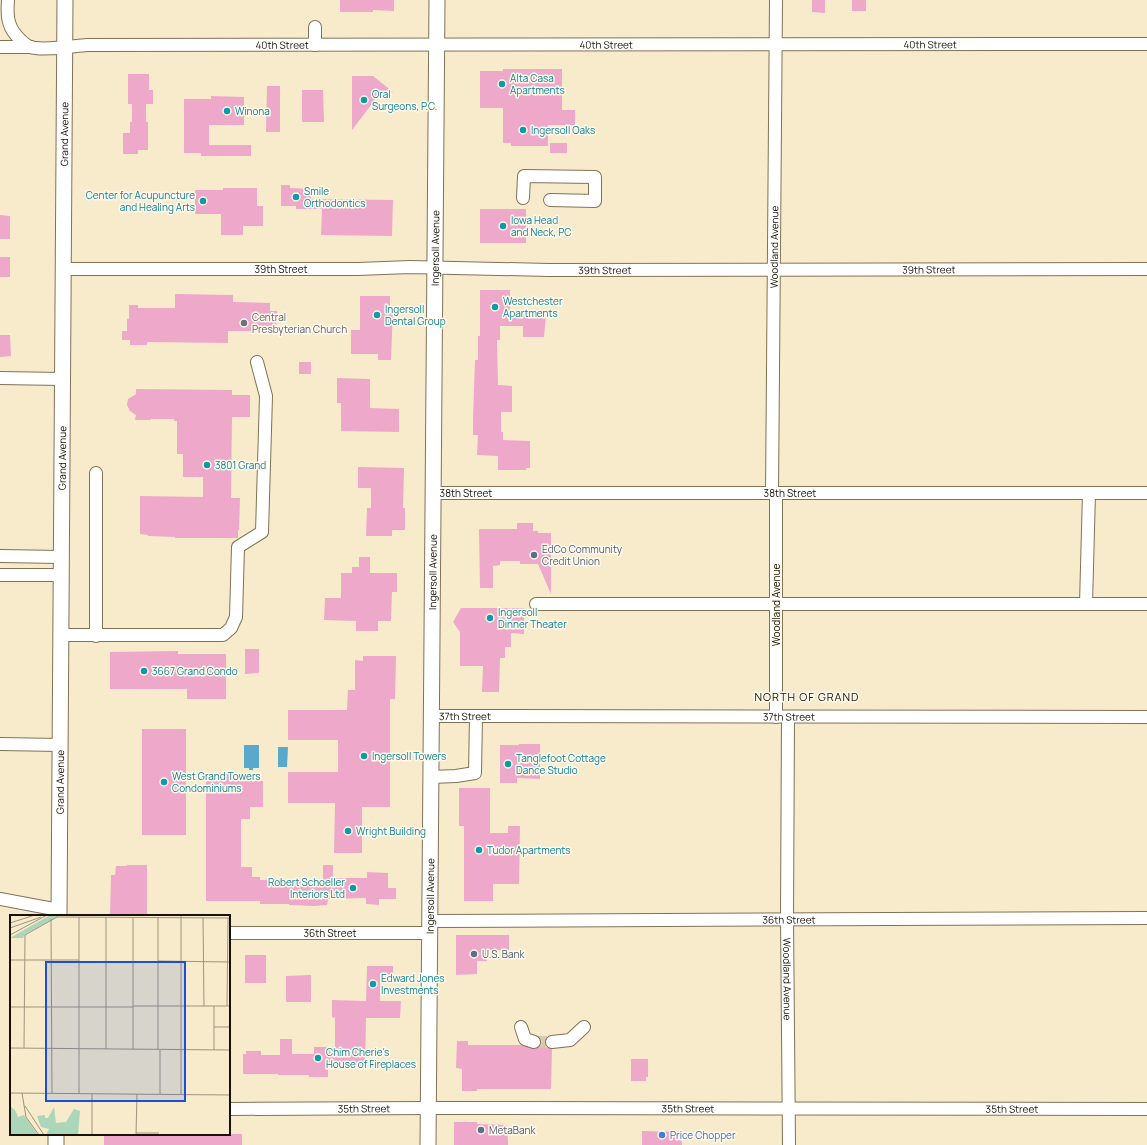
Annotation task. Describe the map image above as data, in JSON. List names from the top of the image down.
{
  "streets": {
    "main road": ["Grand Avenue", "Ingersoll Avenue"],
    "street": [
      "40th Street",
      "Woodland Avenue",
      "39th Street",
      "38th Street",
      "37th Street",
      "36th Street",
      "35th Street"
    ]
  },
  "crossings": [
    ["40th Street", "Grand Avenue"],
    ["40th Street", "Woodland Avenue"],
    ["40th Street", "Ingersoll Avenue"],
    ["Grand Avenue", "39th Street"],
    ["Woodland Avenue", "39th Street"],
    ["Woodland Avenue", "38th Street"],
    ["Woodland Avenue", "37th Street"],
    ["Woodland Avenue", "36th Street"],
    ["Woodland Avenue", "35th Street"],
    ["Ingersoll Avenue", "39th Street"],
    ["Ingersoll Avenue", "38th Street"],
    ["Ingersoll Avenue", "37th Street"],
    ["Ingersoll Avenue", "36th Street"],
    ["Ingersoll Avenue", "35th Street"]
  ],
  "districts": ["NORTH OF GRAND"],
  "places": [
    "Alta Casa Apartments",
    "Oral Surgeons, P.C.",
    "Winona",
    "Ingersoll Oaks",
    "Smile Orthodontics",
    "Center for Acupuncture and Healing Arts",
    "Iowa Head and Neck, PC",
    "Westchester Apartments",
    "Ingersoll Dental Group",
    "Central Presbyterian Church",
    "3801 Grand",
    "EdCo Community Credit Union",
    "Ingersoll Dinner Theater",
    "3667 Grand Condo",
    "Ingersoll Towers",
    "Tanglefoot Cottage Dance Studio",
    "West Grand Towers Condominiums",
    "Wright Building",
    "Tudor Apartments",
    "Robert Schoeller Interiors Ltd",
    "U.S. Bank",
    "Edward Jones Investments",
    "Chim Cherie's House of Fireplaces",
    "MetaBank",
    "Price Chopper"
  ]
}
